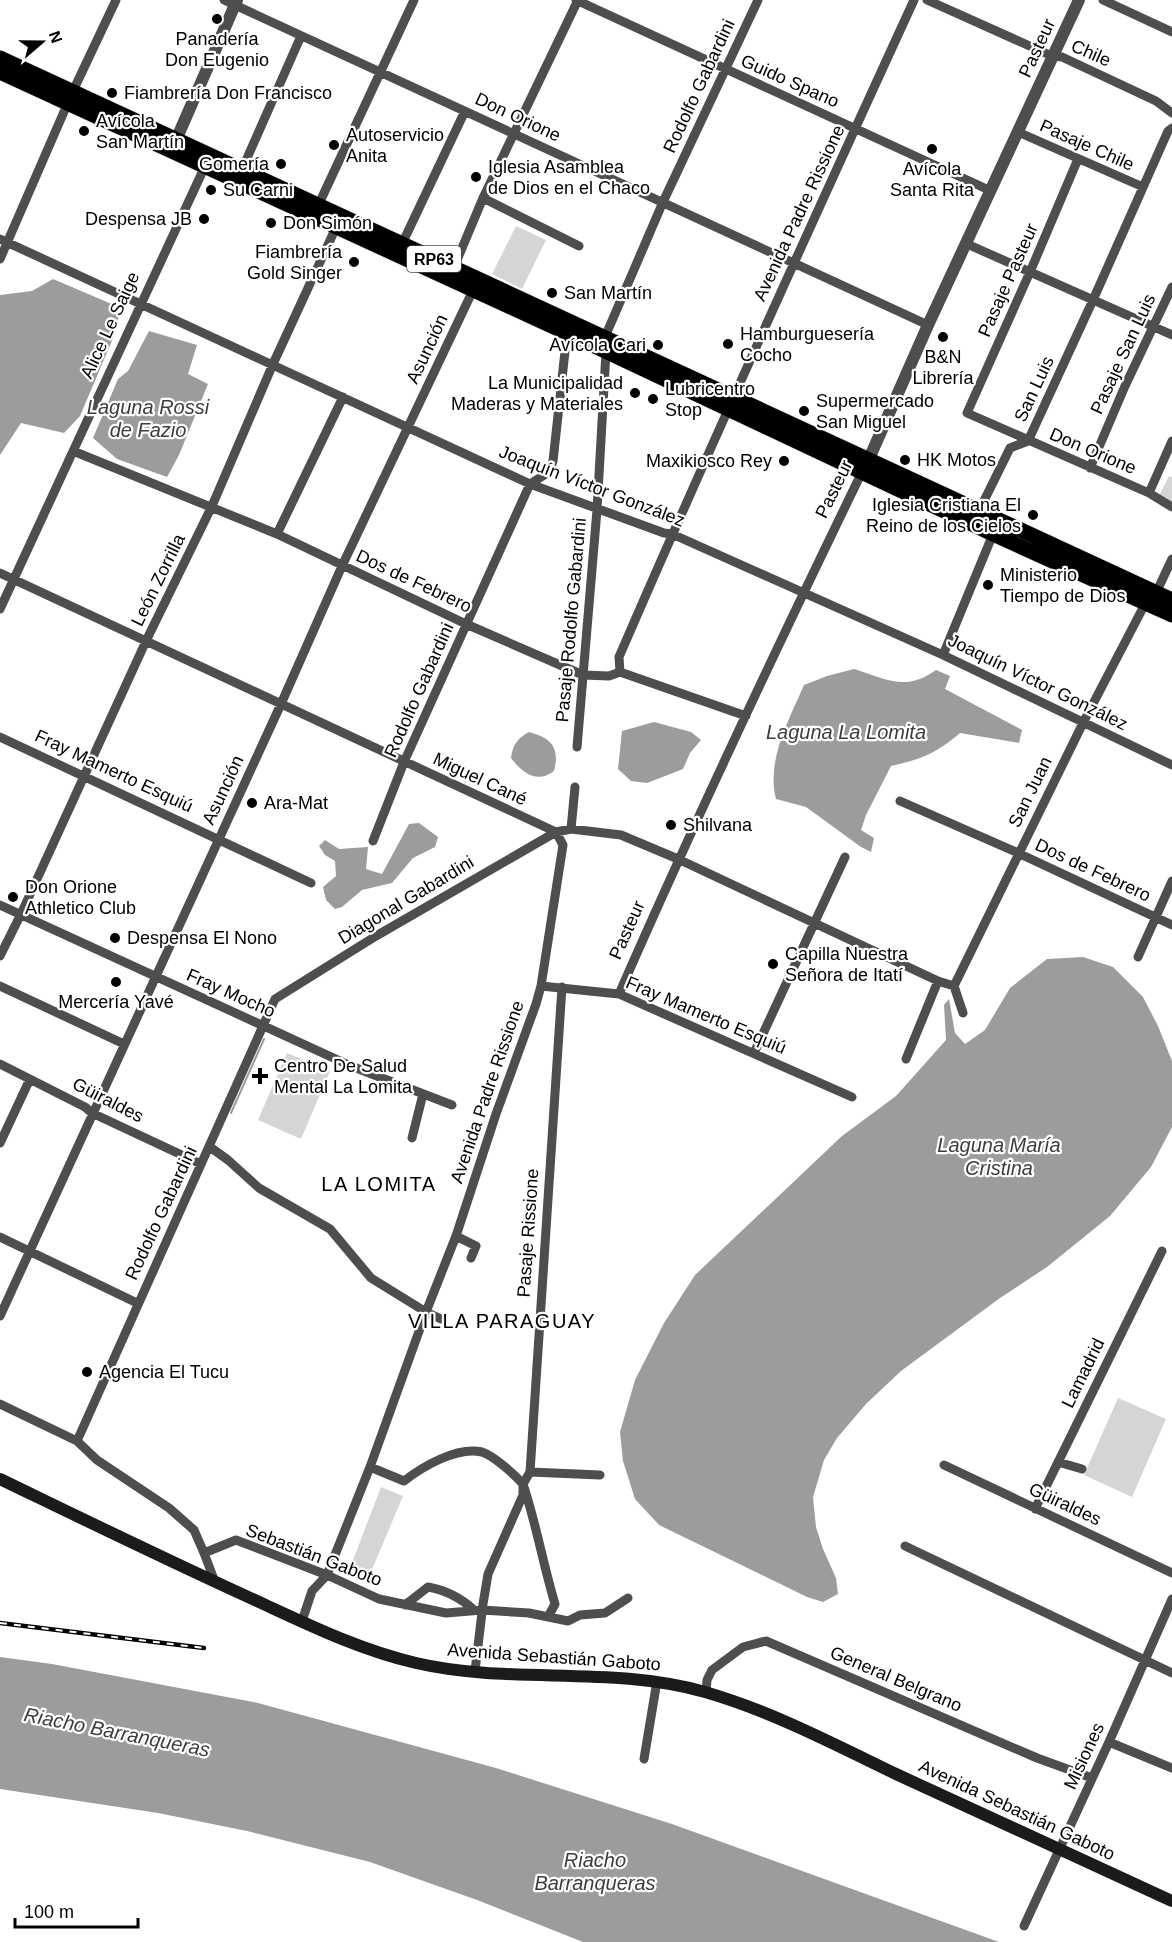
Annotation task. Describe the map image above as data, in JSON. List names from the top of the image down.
{
  "streets": {
    "main road": ["RP63", "Avenida Sebastián Gaboto"],
    "street": [
      "Pasteur",
      "Chile",
      "Guido Spano",
      "Rodolfo Gabardini",
      "Don Orione",
      "Pasaje Chile",
      "Avenida Padre Rissione",
      "Pasaje Pasteur",
      "Alice Le Saige",
      "Asunción",
      "Pasaje San Luis",
      "San Luis",
      "Joaquín Víctor González",
      "León Zorrilla",
      "Dos de Febrero",
      "Pasaje Rodolfo Gabardini",
      "Fray Mamerto Esquiú",
      "Miguel Cané",
      "San Juan",
      "Diagonal Gabardini",
      "Fray Mocho",
      "Güiraldes",
      "Pasaje Rissione",
      "Lamadrid",
      "Sebastián Gaboto",
      "General Belgrano",
      "Misiones"
    ]
  },
  "crossings": [
    ["Pasteur", "Chile"],
    ["Pasteur", "Guido Spano"],
    ["Pasteur", "Don Orione"],
    ["Pasteur", "Pasaje Chile"],
    ["Pasteur", "RP63"],
    ["Pasteur", "Joaquín Víctor González"],
    ["Pasteur", "Dos de Febrero"],
    ["Pasteur", "Fray Mamerto Esquiú"],
    ["Guido Spano", "Rodolfo Gabardini"],
    ["Guido Spano", "Avenida Padre Rissione"],
    ["Rodolfo Gabardini", "Don Orione"],
    ["Rodolfo Gabardini", "RP63"],
    ["Rodolfo Gabardini", "Joaquín Víctor González"],
    ["Rodolfo Gabardini", "Dos de Febrero"],
    ["Rodolfo Gabardini", "Pasaje Rodolfo Gabardini"],
    ["Rodolfo Gabardini", "Miguel Cané"],
    ["Rodolfo Gabardini", "Diagonal Gabardini"],
    ["Rodolfo Gabardini", "Fray Mocho"],
    ["Rodolfo Gabardini", "Güiraldes"],
    ["Don Orione", "Avenida Padre Rissione"],
    ["Don Orione", "Pasaje Pasteur"],
    ["Don Orione", "Pasaje San Luis"],
    ["Don Orione", "San Luis"],
    ["Pasaje Chile", "Pasaje Pasteur"],
    ["Pasaje Chile", "San Luis"],
    ["Avenida Padre Rissione", "RP63"],
    ["Avenida Padre Rissione", "Joaquín Víctor González"],
    ["Avenida Padre Rissione", "Dos de Febrero"],
    ["Avenida Padre Rissione", "Fray Mamerto Esquiú"],
    ["Avenida Padre Rissione", "Miguel Cané"],
    ["Avenida Padre Rissione", "Diagonal Gabardini"],
    ["Avenida Padre Rissione", "Sebastián Gaboto"],
    ["Avenida Padre Rissione", "Avenida Sebastián Gaboto"],
    ["RP63", "Alice Le Saige"],
    ["RP63", "Asunción"],
    ["RP63", "San Luis"],
    ["RP63", "León Zorrilla"],
    ["RP63", "Pasaje Rodolfo Gabardini"],
    ["RP63", "San Juan"],
    ["Alice Le Saige", "Joaquín Víctor González"],
    ["Alice Le Saige", "Dos de Febrero"],
    ["Alice Le Saige", "Miguel Cané"],
    ["Asunción", "Joaquín Víctor González"],
    ["Asunción", "Dos de Febrero"],
    ["Asunción", "Fray Mamerto Esquiú"],
    ["Asunción", "Miguel Cané"],
    ["Asunción", "Fray Mocho"],
    ["Asunción", "Güiraldes"],
    ["Joaquín Víctor González", "León Zorrilla"],
    ["Joaquín Víctor González", "Pasaje Rodolfo Gabardini"],
    ["Joaquín Víctor González", "San Juan"],
    ["León Zorrilla", "Dos de Febrero"],
    ["León Zorrilla", "Fray Mamerto Esquiú"],
    ["León Zorrilla", "Miguel Cané"],
    ["León Zorrilla", "Fray Mocho"],
    ["Dos de Febrero", "Pasaje Rodolfo Gabardini"],
    ["Dos de Febrero", "San Juan"],
    ["Fray Mamerto Esquiú", "Pasaje Rissione"],
    ["Miguel Cané", "Diagonal Gabardini"],
    ["Güiraldes", "Lamadrid"],
    ["Pasaje Rissione", "Sebastián Gaboto"],
    ["Pasaje Rissione", "Avenida Sebastián Gaboto"],
    ["Avenida Sebastián Gaboto", "General Belgrano"],
    ["Avenida Sebastián Gaboto", "Misiones"],
    ["General Belgrano", "Misiones"]
  ],
  "districts": ["LA LOMITA", "VILLA PARAGUAY"],
  "water": [
    "Laguna Rossi de Fazio",
    "Laguna La Lomita",
    "Laguna María Cristina",
    "Riacho Barranqueras"
  ],
  "places": {
    "other": [
      "Panadería Don Eugenio",
      "Fiambrería Don Francisco",
      "Avícola San Martín",
      "Autoservicio Anita",
      "Avícola Santa Rita",
      "Gomería",
      "Iglesia Asamblea de Dios en el Chaco",
      "Su Carni",
      "Despensa JB",
      "Don Simón",
      "Fiambrería Gold Singer",
      "San Martín",
      "B&N Librería",
      "Hamburguesería Cocho",
      "Avícola Cari",
      "La Municipalidad Maderas y Materiales",
      "Lubricentro Stop",
      "Supermercado San Miguel",
      "HK Motos",
      "Maxikiosco Rey",
      "Iglesia Cristiana El Reino de los Cielos",
      "Ministerio Tiempo de Dios",
      "Ara-Mat",
      "Shilvana",
      "Don Orione Athletico Club",
      "Despensa El Nono",
      "Capilla Nuestra Señora de Itatí",
      "Mercería Yavé",
      "Agencia El Tucu"
    ],
    "health": ["Centro De Salud Mental La Lomita"]
  },
  "scale_bar": "100 m",
  "north": "right"
}
